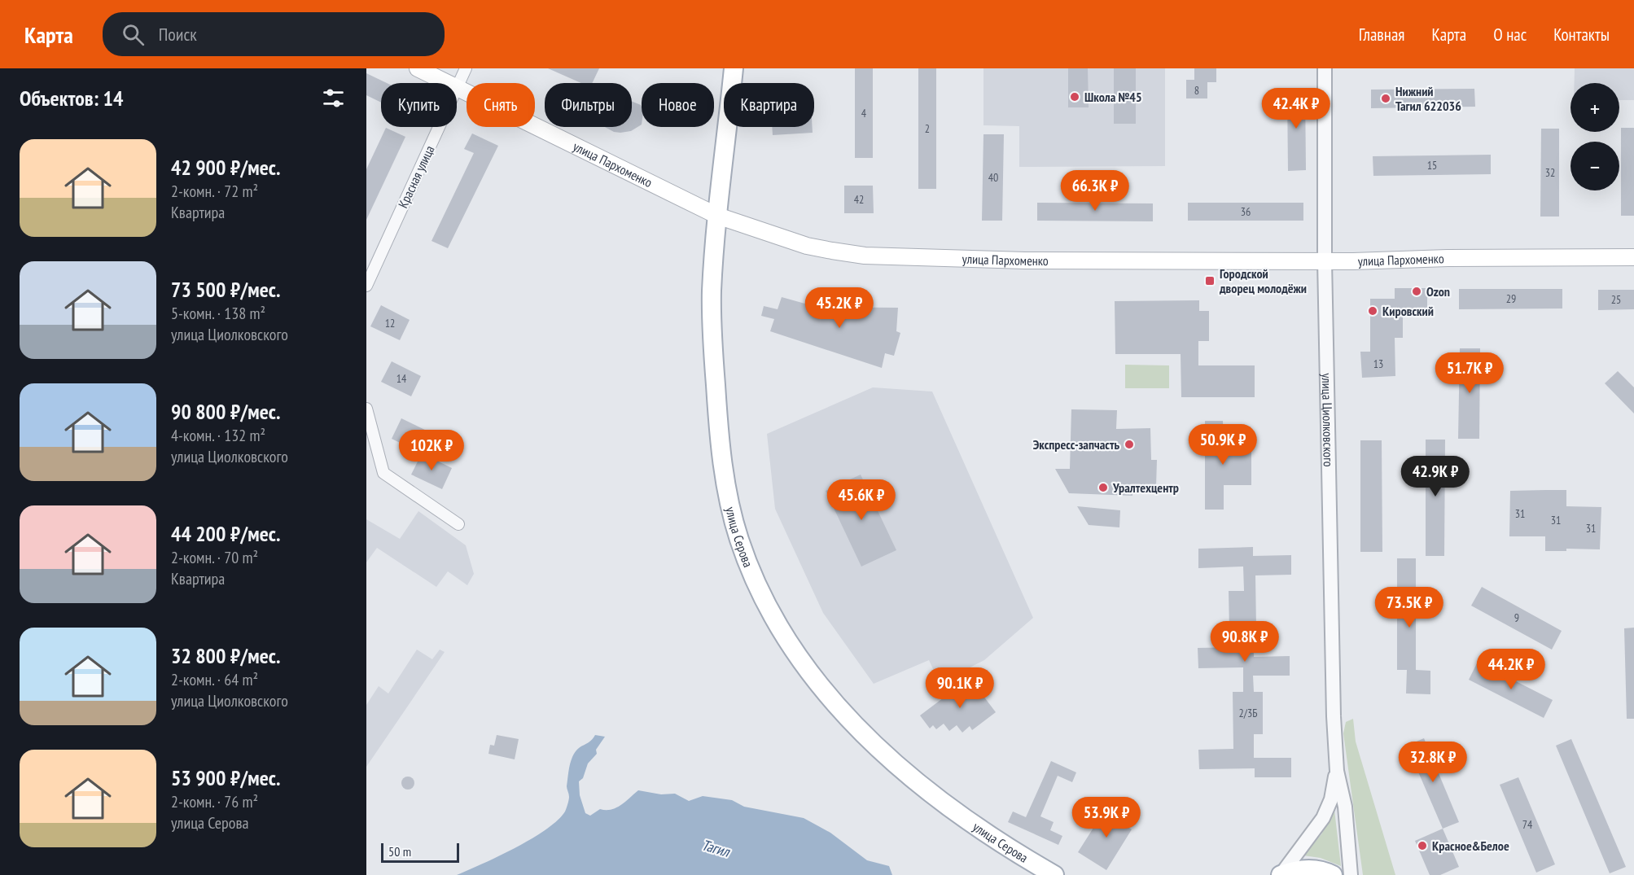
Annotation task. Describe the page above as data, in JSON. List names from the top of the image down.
{
  "streets": {
    "main road": ["улица Пархоменко", "улица Серова"],
    "street": ["Красная улица", "улица Циолковского"]
  },
  "crossings": [
    ["улица Пархоменко", "улица Циолковского"],
    ["улица Пархоменко", "улица Серова"]
  ],
  "water": ["Тагил"],
  "places": {
    "other": [
      "Школа №45",
      "Нижний Тагил 622036",
      "Ozon",
      "Кировский",
      "Экспресс-запчасть",
      "Уралтехцентр",
      "Красное&Белое"
    ],
    "transit": ["Городской дворец молодёжи"]
  },
  "house_numbers": [
    "8",
    "4",
    "2",
    "15",
    "32",
    "40",
    "42",
    "36",
    "29",
    "25",
    "12",
    "13",
    "14",
    "31",
    "31",
    "31",
    "9",
    "2/3Б",
    "74"
  ],
  "scale_bar": "50 m",
  "page": {
    "header": "Карта",
    "search": "Поиск",
    "nav": [
      "Главная",
      "Карта",
      "О нас",
      "Контакты"
    ],
    "heading": "Объектов: 14",
    "map_buttons": ["+", "−"],
    "chip": [
      "Купить",
      "Снять",
      "Фильтры",
      "Новое",
      "Квартира"
    ],
    "price": [
      "42.4K ₽",
      "66.3K ₽",
      "45.2K ₽",
      "51.7K ₽",
      "50.9K ₽",
      "102K ₽",
      "42.9K ₽",
      "45.6K ₽",
      "73.5K ₽",
      "90.8K ₽",
      "44.2K ₽",
      "90.1K ₽",
      "32.8K ₽",
      "53.9K ₽"
    ],
    "list": [
      {
        "name": "42 900 ₽/мес.",
        "note": "2-комн. · 72 m² · Квартира"
      },
      {
        "name": "73 500 ₽/мес.",
        "note": "5-комн. · 138 m² · улица Циолковского"
      },
      {
        "name": "90 800 ₽/мес.",
        "note": "4-комн. · 132 m² · улица Циолковского"
      },
      {
        "name": "44 200 ₽/мес.",
        "note": "2-комн. · 70 m² · Квартира"
      },
      {
        "name": "32 800 ₽/мес.",
        "note": "2-комн. · 64 m² · улица Циолковского"
      },
      {
        "name": "53 900 ₽/мес.",
        "note": "2-комн. · 76 m² · улица Серова"
      }
    ],
    "scale": "50 m"
  }
}
